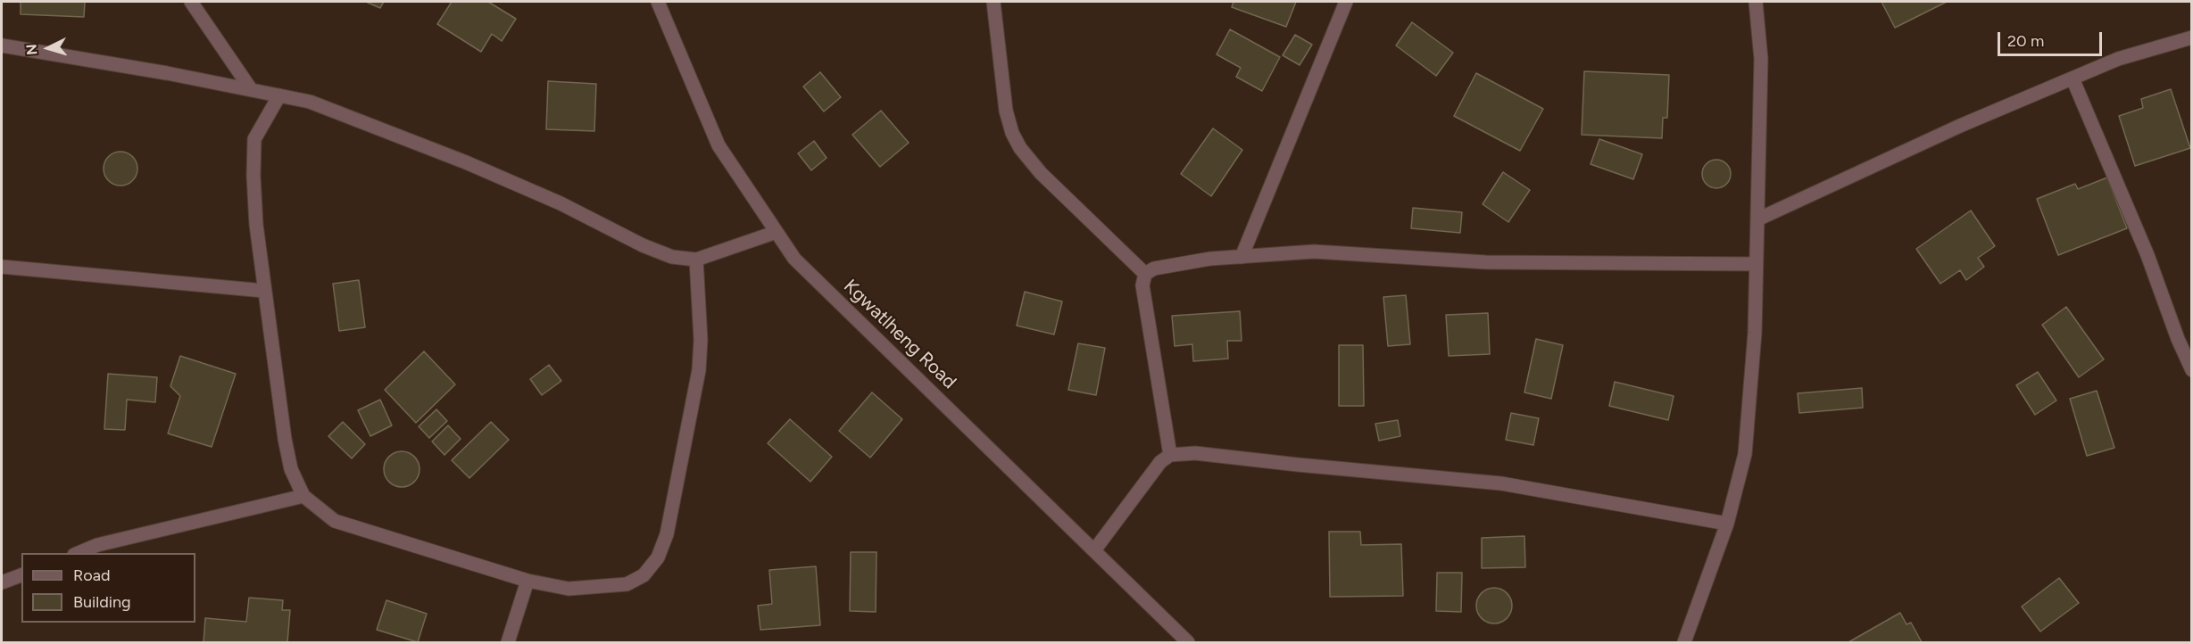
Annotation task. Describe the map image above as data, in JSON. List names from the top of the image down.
{
  "streets": {
    "street": ["Kgwatlheng Road"]
  },
  "legend": ["Road", "Building"],
  "scale_bar": "20 m",
  "north": "left"
}
